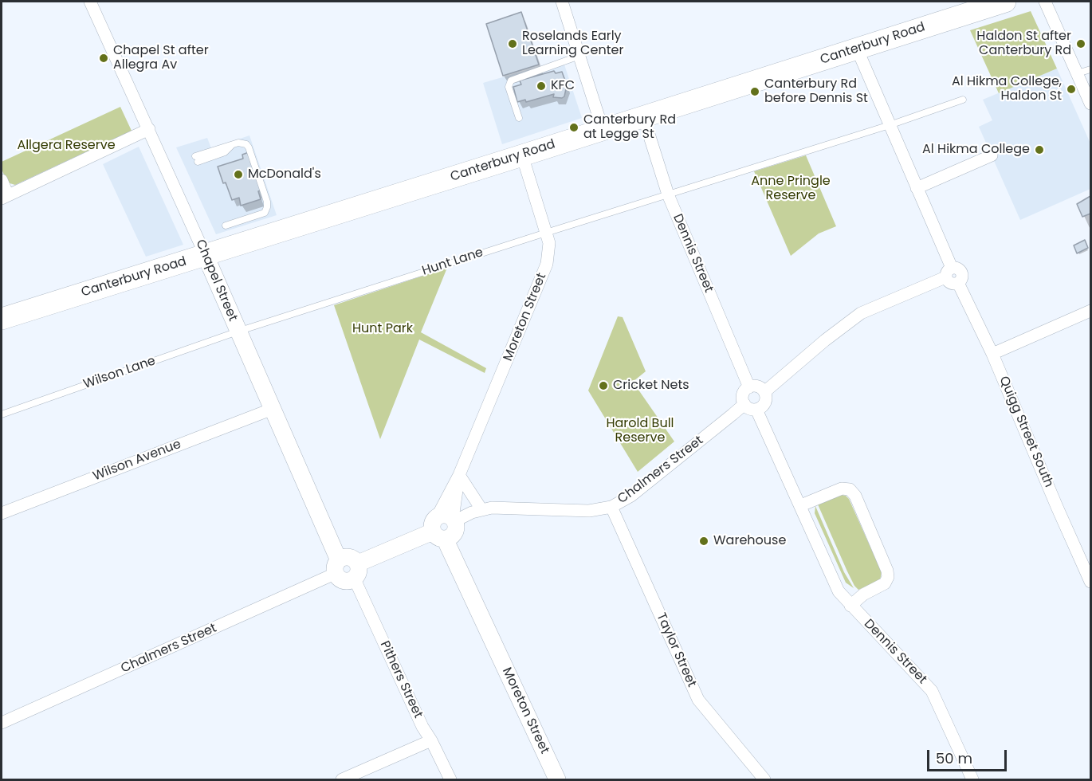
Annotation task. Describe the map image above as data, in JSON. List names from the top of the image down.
{
  "streets": {
    "highway": ["Canterbury Road"],
    "street": [
      "Dennis Street",
      "Chapel Street",
      "Moreton Street",
      "Quigg Street South",
      "Wilson Avenue",
      "Chalmers Street",
      "Taylor Street",
      "Pithers Street"
    ],
    "lane": ["Hunt Lane", "Wilson Lane"]
  },
  "crossings": [
    ["Canterbury Road", "Dennis Street"],
    ["Canterbury Road", "Chapel Street"],
    ["Canterbury Road", "Moreton Street"],
    ["Dennis Street", "Hunt Lane"],
    ["Dennis Street", "Chalmers Street"],
    ["Hunt Lane", "Chapel Street"],
    ["Hunt Lane", "Moreton Street"],
    ["Hunt Lane", "Wilson Lane"],
    ["Chapel Street", "Wilson Lane"],
    ["Chapel Street", "Wilson Avenue"],
    ["Chapel Street", "Chalmers Street"],
    ["Moreton Street", "Chalmers Street"],
    ["Chalmers Street", "Taylor Street"],
    ["Chalmers Street", "Pithers Street"]
  ],
  "parks": [
    "Allgera Reserve",
    "Anne Pringle Reserve",
    "Hunt Park",
    "Harold Bull Reserve"
  ],
  "places": [
    "Roselands Early Learning Center",
    "Haldon St after Canterbury Rd",
    "Chapel St after Allegra Av",
    "KFC",
    "Al Hikma College, Haldon St",
    "Canterbury Rd before Dennis St",
    "Canterbury Rd at Legge St",
    "Al Hikma College",
    "McDonald's",
    "Cricket Nets",
    "Warehouse"
  ],
  "scale_bar": "50 m"
}
